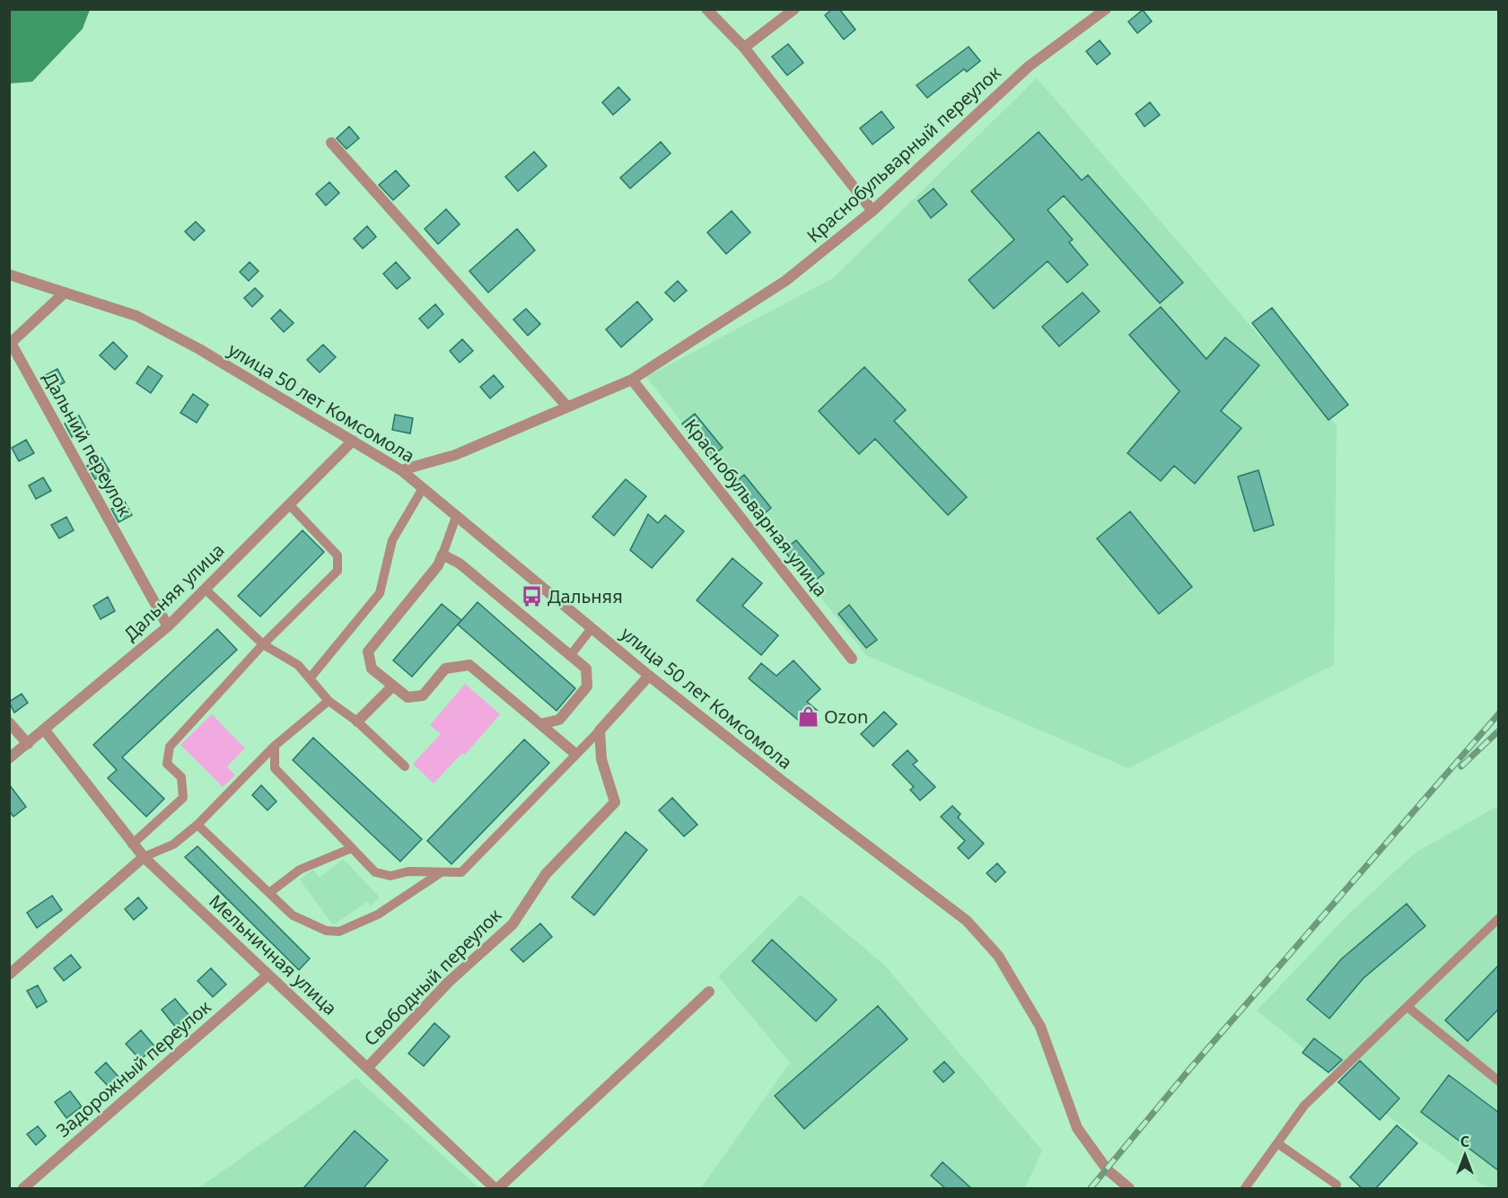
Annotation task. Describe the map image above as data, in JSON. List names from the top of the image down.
{
  "streets": {
    "street": [
      "Краснобульварный переулок",
      "улица 50 лет Комсомола",
      "Дальний переулок",
      "Краснобульварная улица",
      "Дальняя улица",
      "Мельничная улица",
      "Свободный переулок",
      "Задорожный переулок"
    ]
  },
  "crossings": [
    ["Краснобульварный переулок", "улица 50 лет Комсомола"],
    ["Краснобульварный переулок", "Краснобульварная улица"],
    ["улица 50 лет Комсомола", "Дальний переулок"],
    ["улица 50 лет Комсомола", "Дальняя улица"],
    ["Дальний переулок", "Дальняя улица"],
    ["Дальняя улица", "Мельничная улица"],
    ["Мельничная улица", "Свободный переулок"],
    ["Мельничная улица", "Задорожный переулок"]
  ],
  "places": {
    "bus stop": ["Дальняя"],
    "shop": ["Ozon"]
  },
  "north": "top"
}
